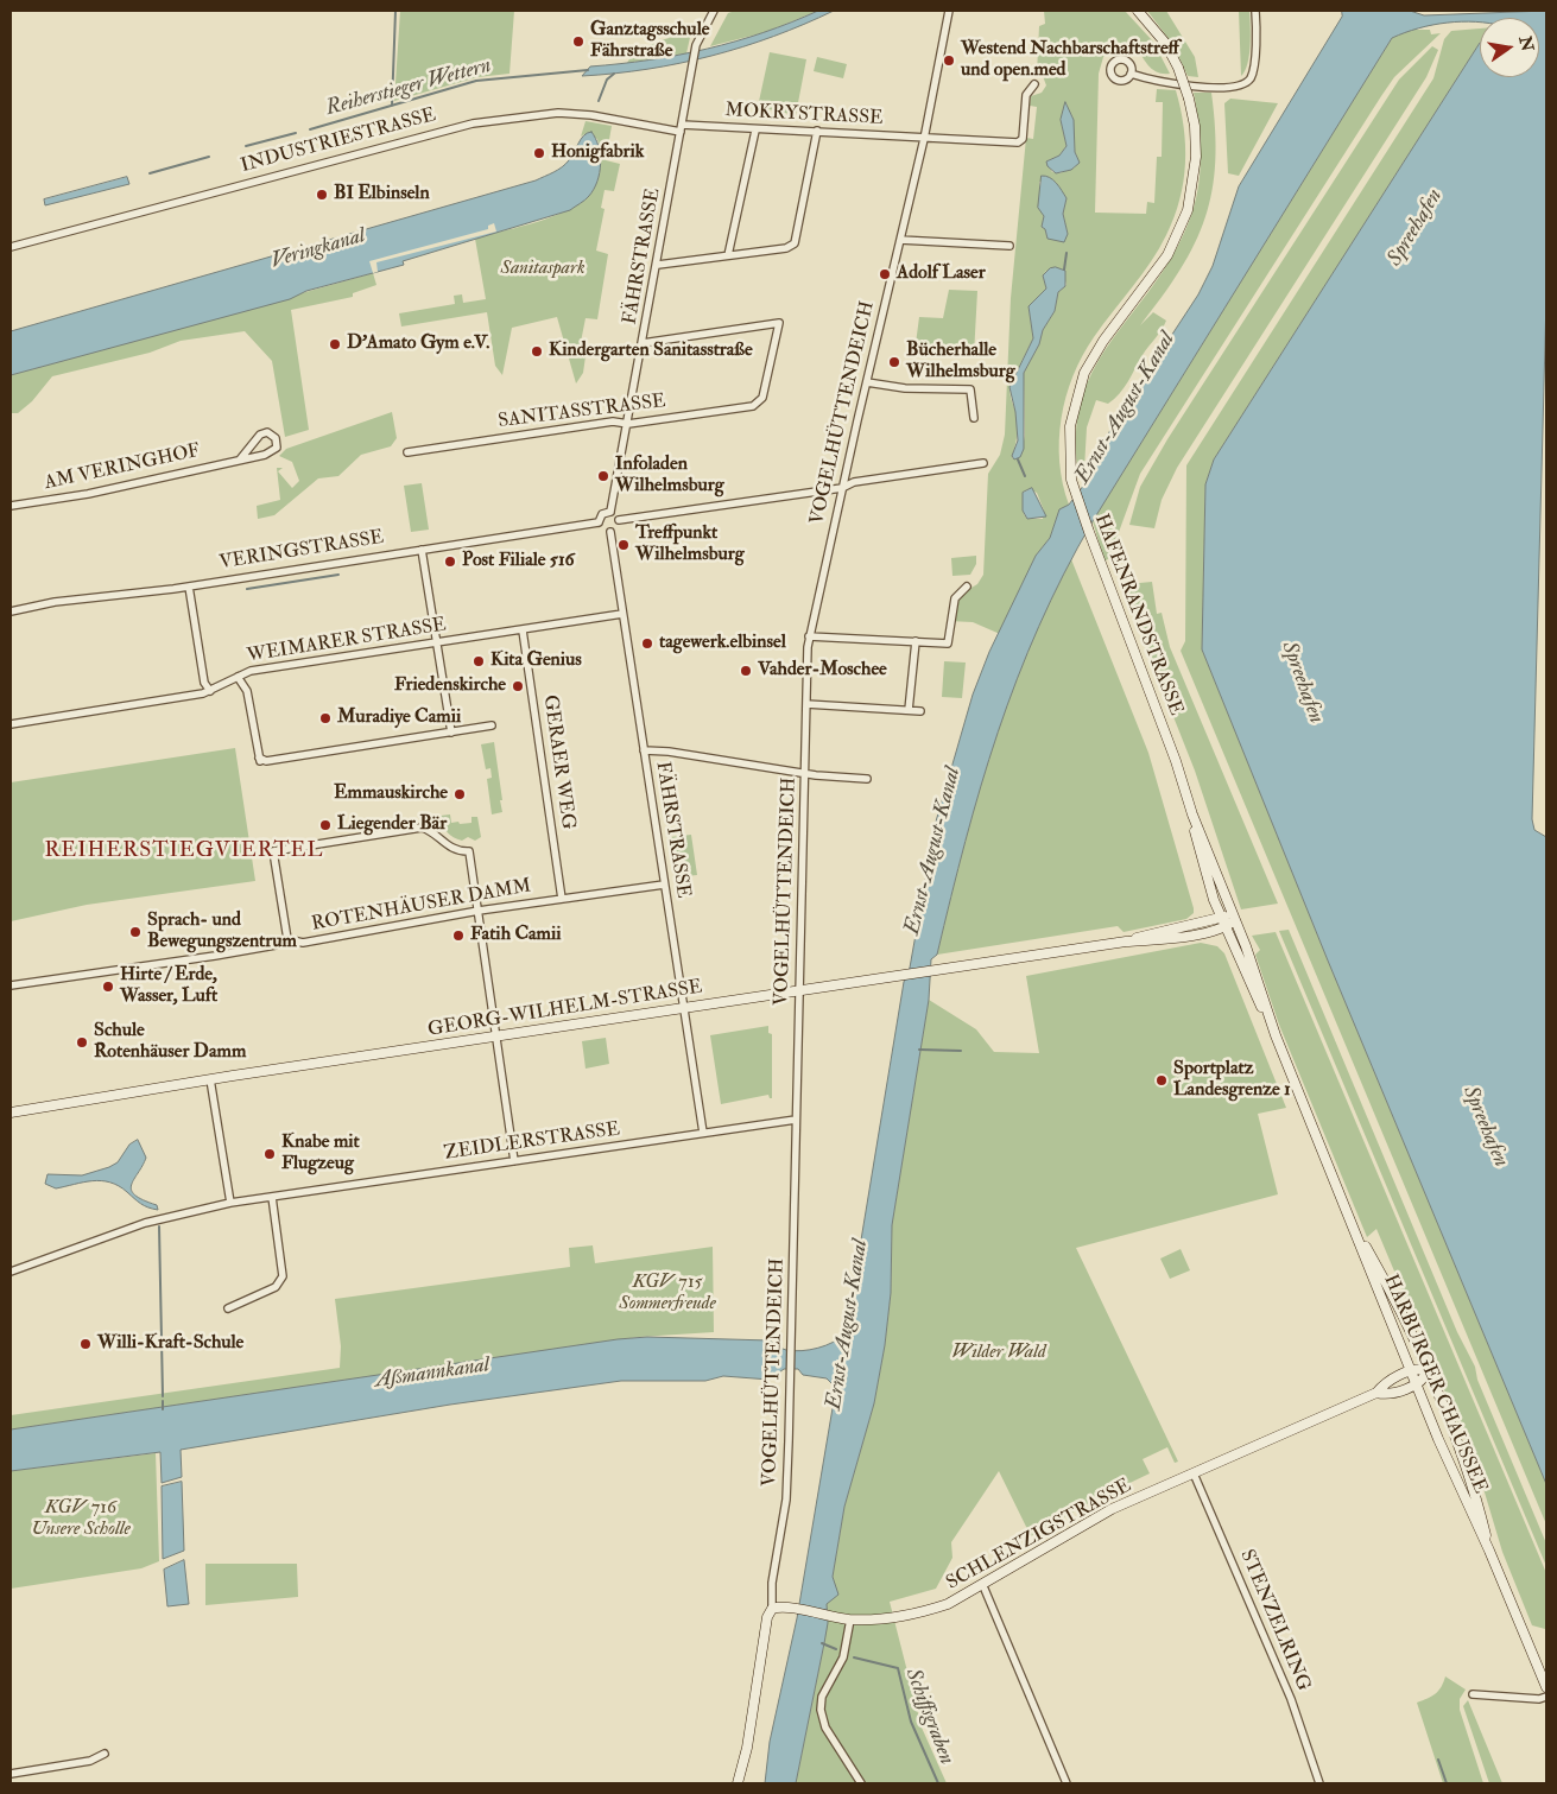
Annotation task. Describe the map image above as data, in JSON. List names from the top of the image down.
{
  "streets": {
    "main road": [
      "VOGELHÜTTENDEICH",
      "HAFENRANDSTRASSE",
      "GEORG-WILHELM-STRASSE",
      "HARBURGER CHAUSSEE",
      "SCHLENZIGSTRASSE"
    ],
    "street": [
      "MOKRYSTRASSE",
      "INDUSTRIESTRASSE",
      "FÄHRSTRASSE",
      "SANITASSTRASSE",
      "AM VERINGHOF",
      "VERINGSTRASSE",
      "WEIMARER STRASSE",
      "GERAER WEG",
      "ROTENHÄUSER DAMM",
      "ZEIDLERSTRASSE",
      "STENZELRING"
    ]
  },
  "crossings": [
    ["MOKRYSTRASSE", "INDUSTRIESTRASSE"],
    ["MOKRYSTRASSE", "FÄHRSTRASSE"],
    ["MOKRYSTRASSE", "VOGELHÜTTENDEICH"],
    ["INDUSTRIESTRASSE", "FÄHRSTRASSE"],
    ["FÄHRSTRASSE", "SANITASSTRASSE"],
    ["FÄHRSTRASSE", "VERINGSTRASSE"],
    ["FÄHRSTRASSE", "WEIMARER STRASSE"],
    ["FÄHRSTRASSE", "ROTENHÄUSER DAMM"],
    ["FÄHRSTRASSE", "GEORG-WILHELM-STRASSE"],
    ["FÄHRSTRASSE", "ZEIDLERSTRASSE"],
    ["VOGELHÜTTENDEICH", "GEORG-WILHELM-STRASSE"],
    ["VOGELHÜTTENDEICH", "ZEIDLERSTRASSE"],
    ["VOGELHÜTTENDEICH", "SCHLENZIGSTRASSE"],
    ["HAFENRANDSTRASSE", "GEORG-WILHELM-STRASSE"],
    ["HAFENRANDSTRASSE", "HARBURGER CHAUSSEE"],
    ["WEIMARER STRASSE", "GERAER WEG"],
    ["GERAER WEG", "ROTENHÄUSER DAMM"],
    ["GEORG-WILHELM-STRASSE", "HARBURGER CHAUSSEE"],
    ["HARBURGER CHAUSSEE", "SCHLENZIGSTRASSE"],
    ["SCHLENZIGSTRASSE", "STENZELRING"]
  ],
  "districts": ["REIHERSTIEGVIERTEL"],
  "water": [
    "Reiherstieger Wettern",
    "Spreehafen",
    "Veringkanal",
    "Ernst-August-Kanal",
    "Aßmannkanal",
    "Schiffsgraben"
  ],
  "parks": [
    "Sanitaspark",
    "KGV 715 Sommerfreude",
    "Wilder Wald",
    "KGV 716 Unsere Scholle"
  ],
  "places": [
    "Ganztagsschule Fährstraße",
    "Westend Nachbarschaftstreff und open.med",
    "Honigfabrik",
    "BI Elbinseln",
    "Adolf Laser",
    "D'Amato Gym e.V.",
    "Kindergarten Sanitasstraße",
    "Bücherhalle Wilhelmsburg",
    "Infoladen Wilhelmsburg",
    "Treffpunkt Wilhelmsburg",
    "Post Filiale 516",
    "tagewerk.elbinsel",
    "Kita Genius",
    "Vahder-Moschee",
    "Friedenskirche",
    "Muradiye Camii",
    "Emmauskirche",
    "Liegender Bär",
    "Sprach- und Bewegungszentrum",
    "Fatih Camii",
    "Hirte / Erde, Wasser, Luft",
    "Schule Rotenhäuser Damm",
    "Sportplatz Landesgrenze 1",
    "Knabe mit Flugzeug",
    "Willi-Kraft-Schule"
  ],
  "north": "right"
}
